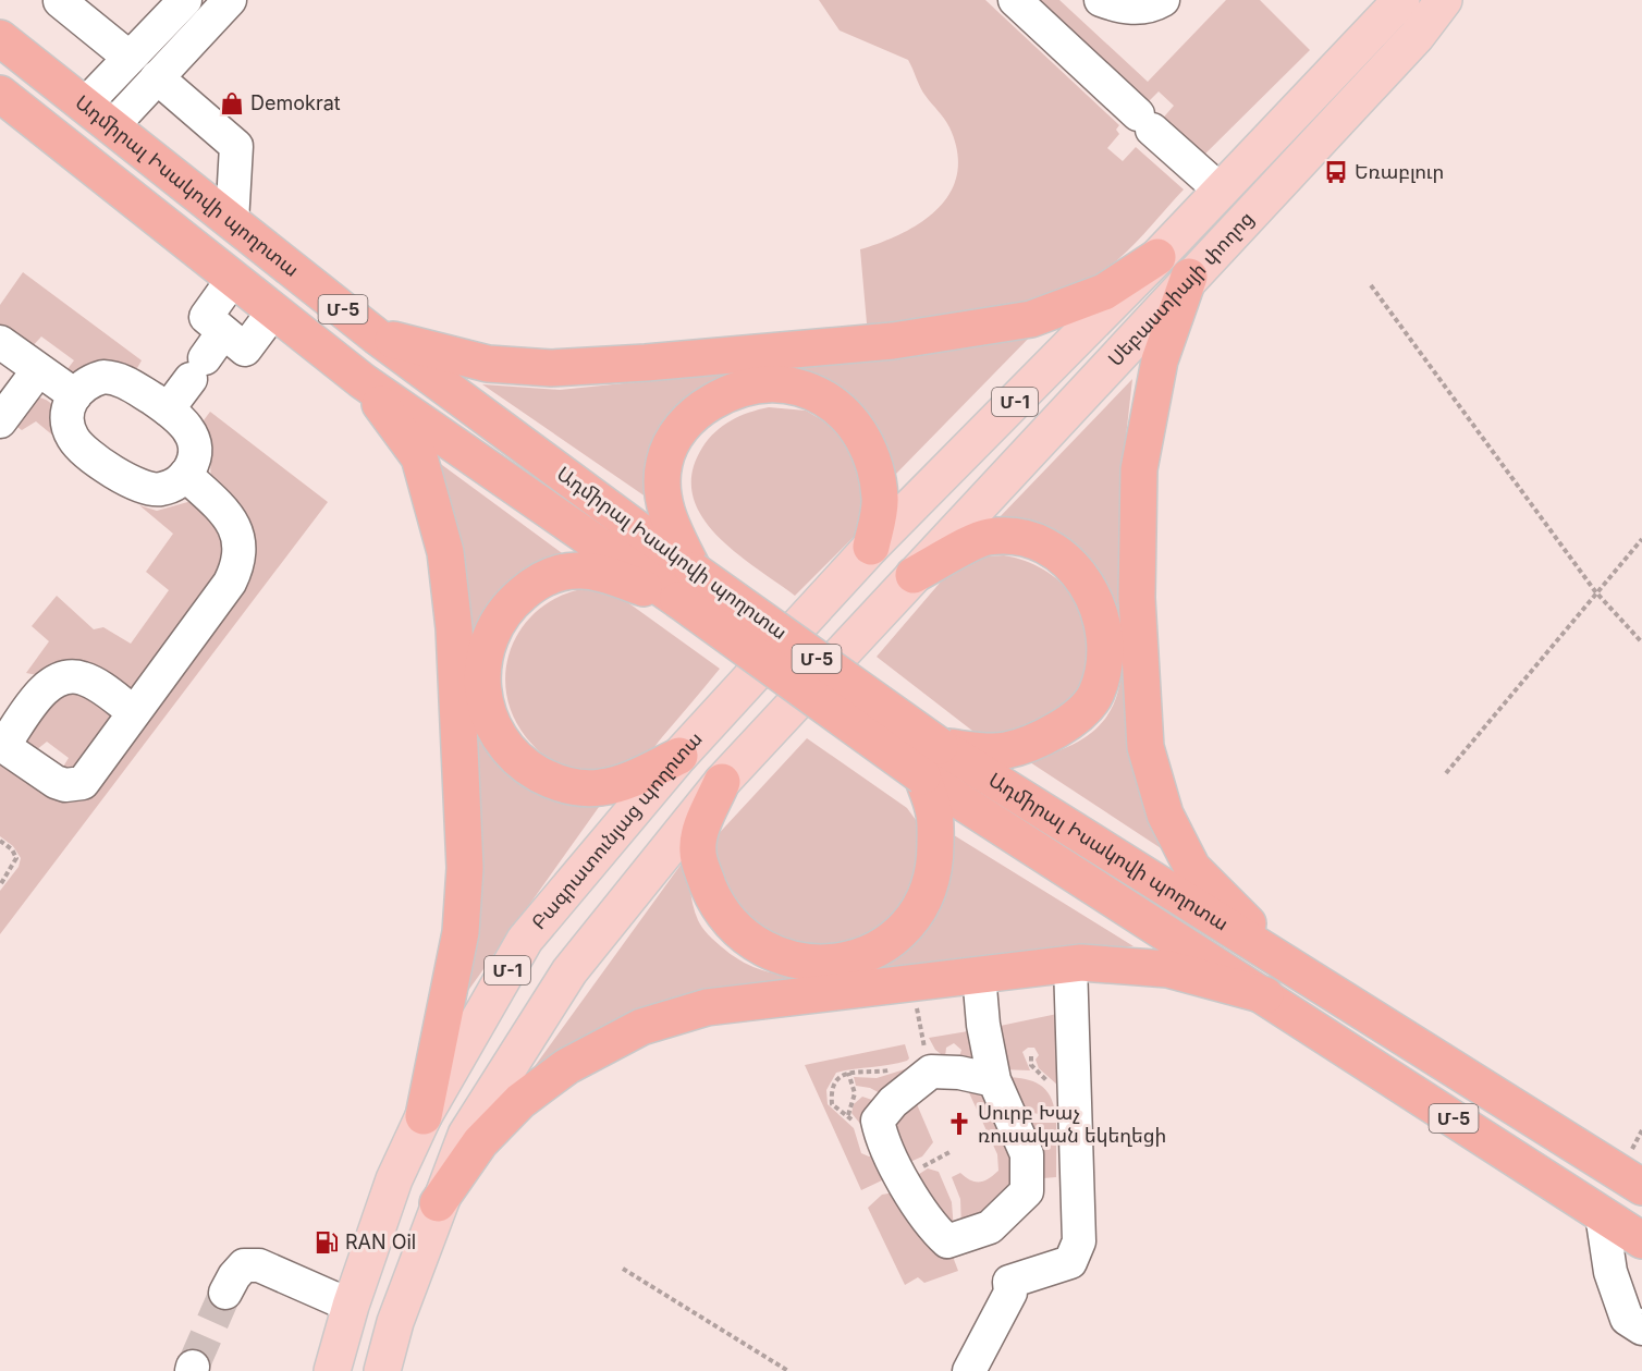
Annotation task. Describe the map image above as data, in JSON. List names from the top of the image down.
{
  "streets": {
    "highway": ["Ադմիրալ Իսակովի պողոտա", "Մ-5"],
    "main road": ["Սեբաստիայի փողոց", "Մ-1", "Բագրատունյաց պողոտա"]
  },
  "crossings": [
    ["Սեբաստիայի փողոց", "Մ-1"],
    ["Սեբաստիայի փողոց", "Բագրատունյաց պողոտա"]
  ],
  "places": {
    "shop": ["Demokrat"],
    "bus stop": ["Եռաբլուր"],
    "church": ["Սուրբ Խաչ ռուսական եկեղեցի"],
    "fuel station": ["RAN Oil"]
  }
}
